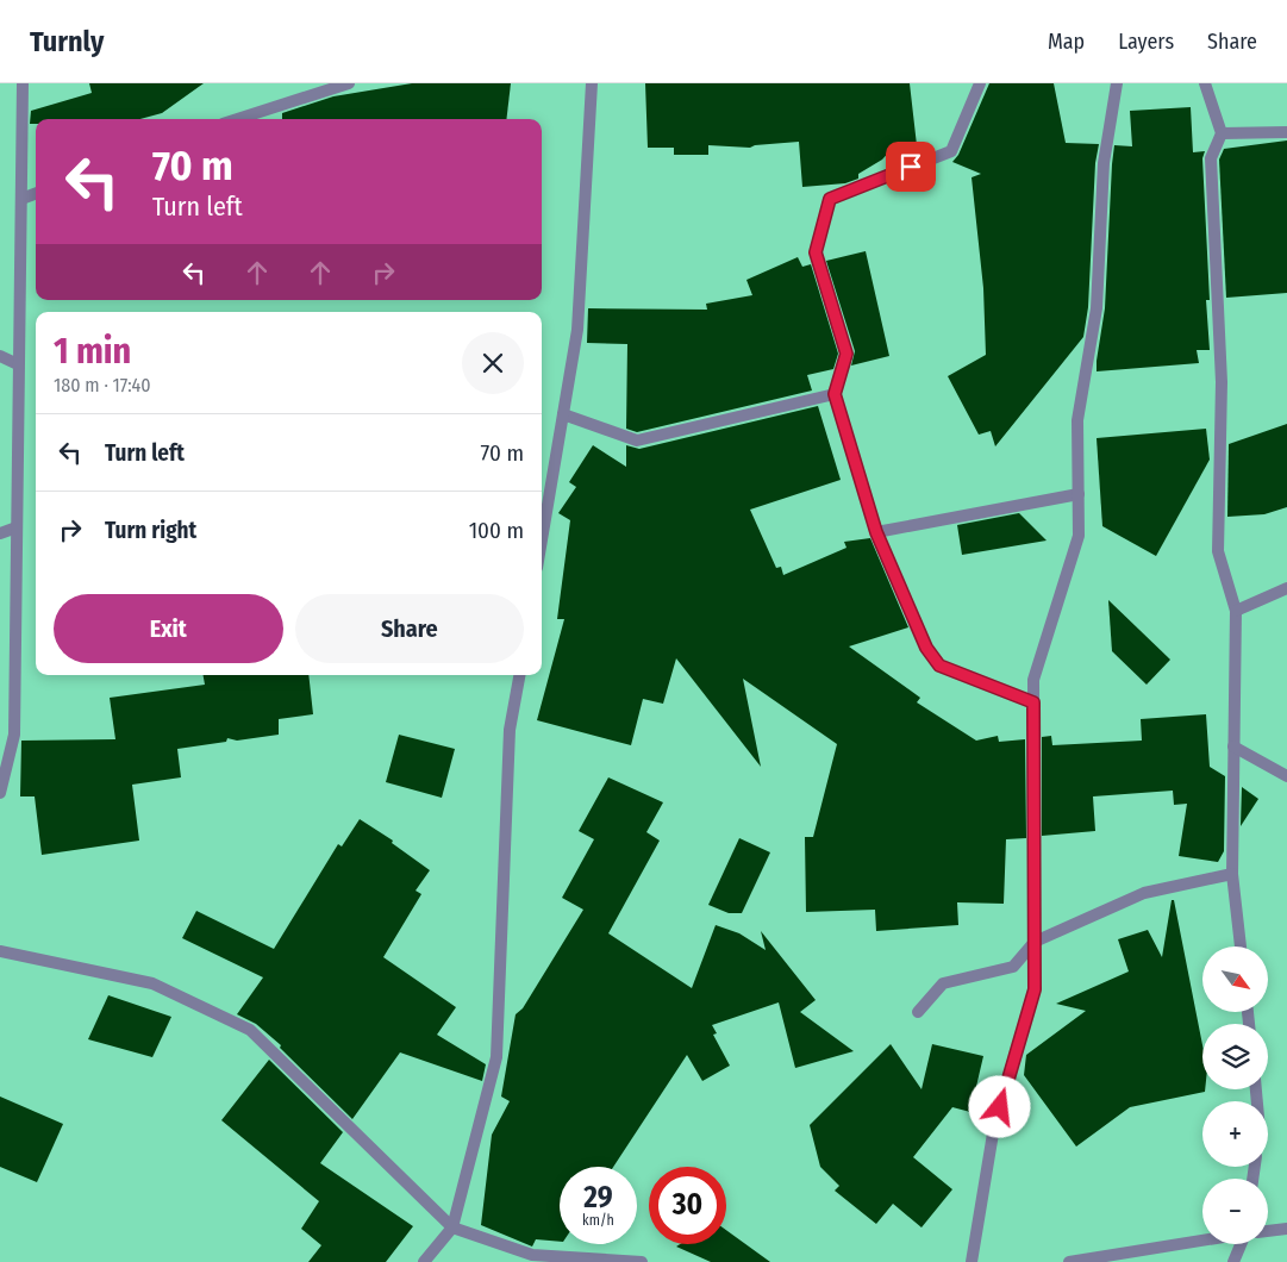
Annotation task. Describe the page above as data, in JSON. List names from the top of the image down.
{
  "north": "bottom right",
  "page": {
    "header": "Turnly",
    "nav": ["Map", "Layers", "Share"],
    "turn": ["70 m", "Turn left"],
    "heading": ["1 min", "180 m · 17:40"],
    "list": [
      {
        "name": "Turn left",
        "value": "70 m"
      },
      {
        "name": "Turn right",
        "value": "100 m"
      }
    ],
    "buttons": ["Exit", "Share"],
    "map_buttons": ["+", "−"],
    "speed": "29 km/h",
    "limit": "30"
  }
}
